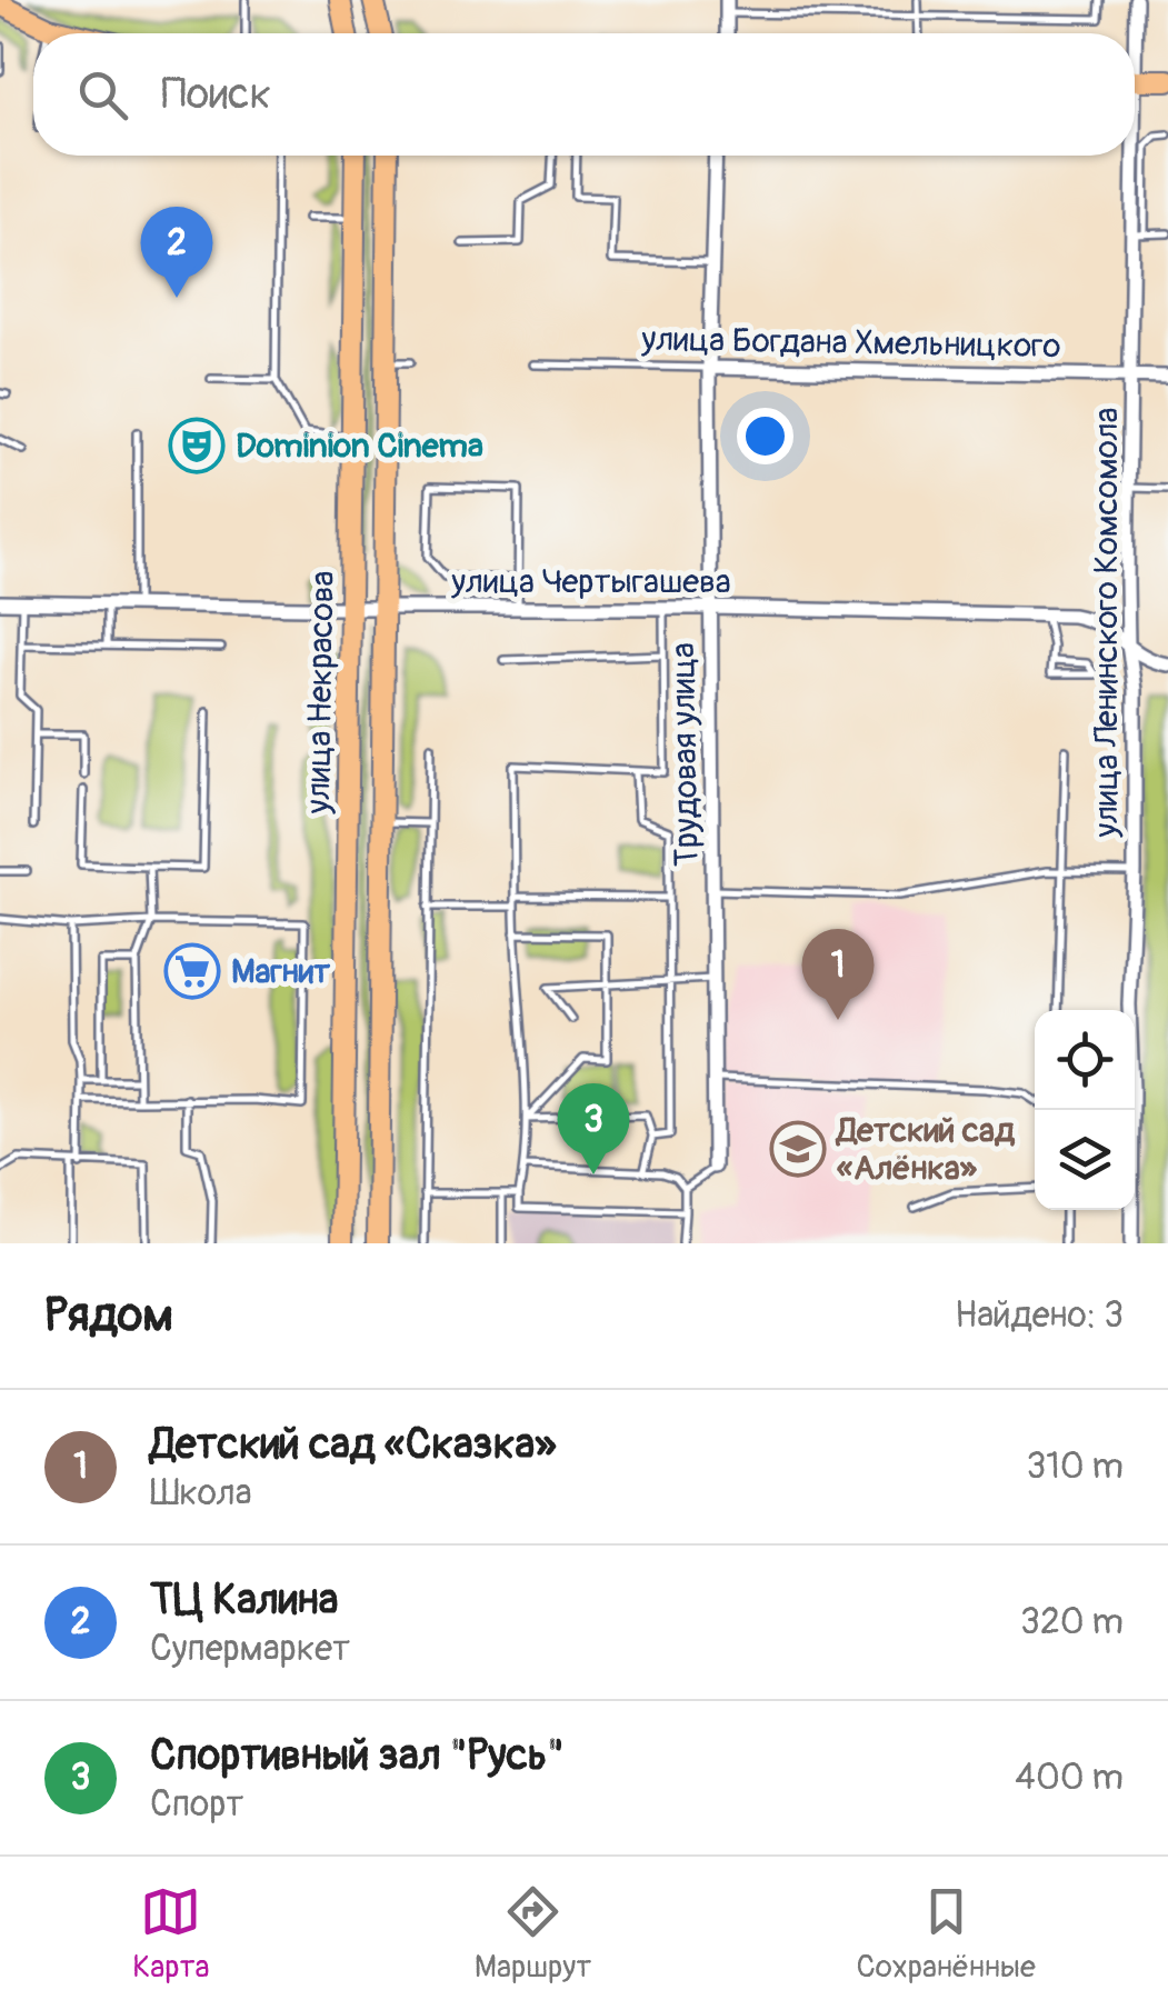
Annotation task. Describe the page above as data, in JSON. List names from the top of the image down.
{
  "streets": {
    "main road": ["улица Некрасова"],
    "street": [
      "улица Богдана Хмельницкого",
      "улица Чертыгашева",
      "улица Ленинского Комсомола",
      "Трудовая улица"
    ]
  },
  "crossings": [
    ["улица Богдана Хмельницкого", "улица Ленинского Комсомола"],
    ["улица Богдана Хмельницкого", "Трудовая улица"],
    ["улица Чертыгашева", "улица Ленинского Комсомола"],
    ["улица Чертыгашева", "улица Некрасова"],
    ["улица Чертыгашева", "Трудовая улица"]
  ],
  "places": {
    "theatre": ["Dominion Cinema"],
    "supermarket": ["Магнит"],
    "school or university": ["Детский сад «Алёнка»"]
  },
  "page": {
    "search": "Поиск",
    "pins": ["2", "1", "3"],
    "heading": ["Рядом", "Найдено: 3"],
    "list": [
      {
        "mark": "1",
        "name": "Детский сад «Сказка»",
        "note": "Школа",
        "value": "310 m"
      },
      {
        "mark": "2",
        "name": "ТЦ Калина",
        "note": "Супермаркет",
        "value": "320 m"
      },
      {
        "mark": "3",
        "name": "Спортивный зал \"Русь\"",
        "note": "Спорт",
        "value": "400 m"
      }
    ],
    "nav": ["Карта", "Маршрут", "Сохранённые"]
  }
}
